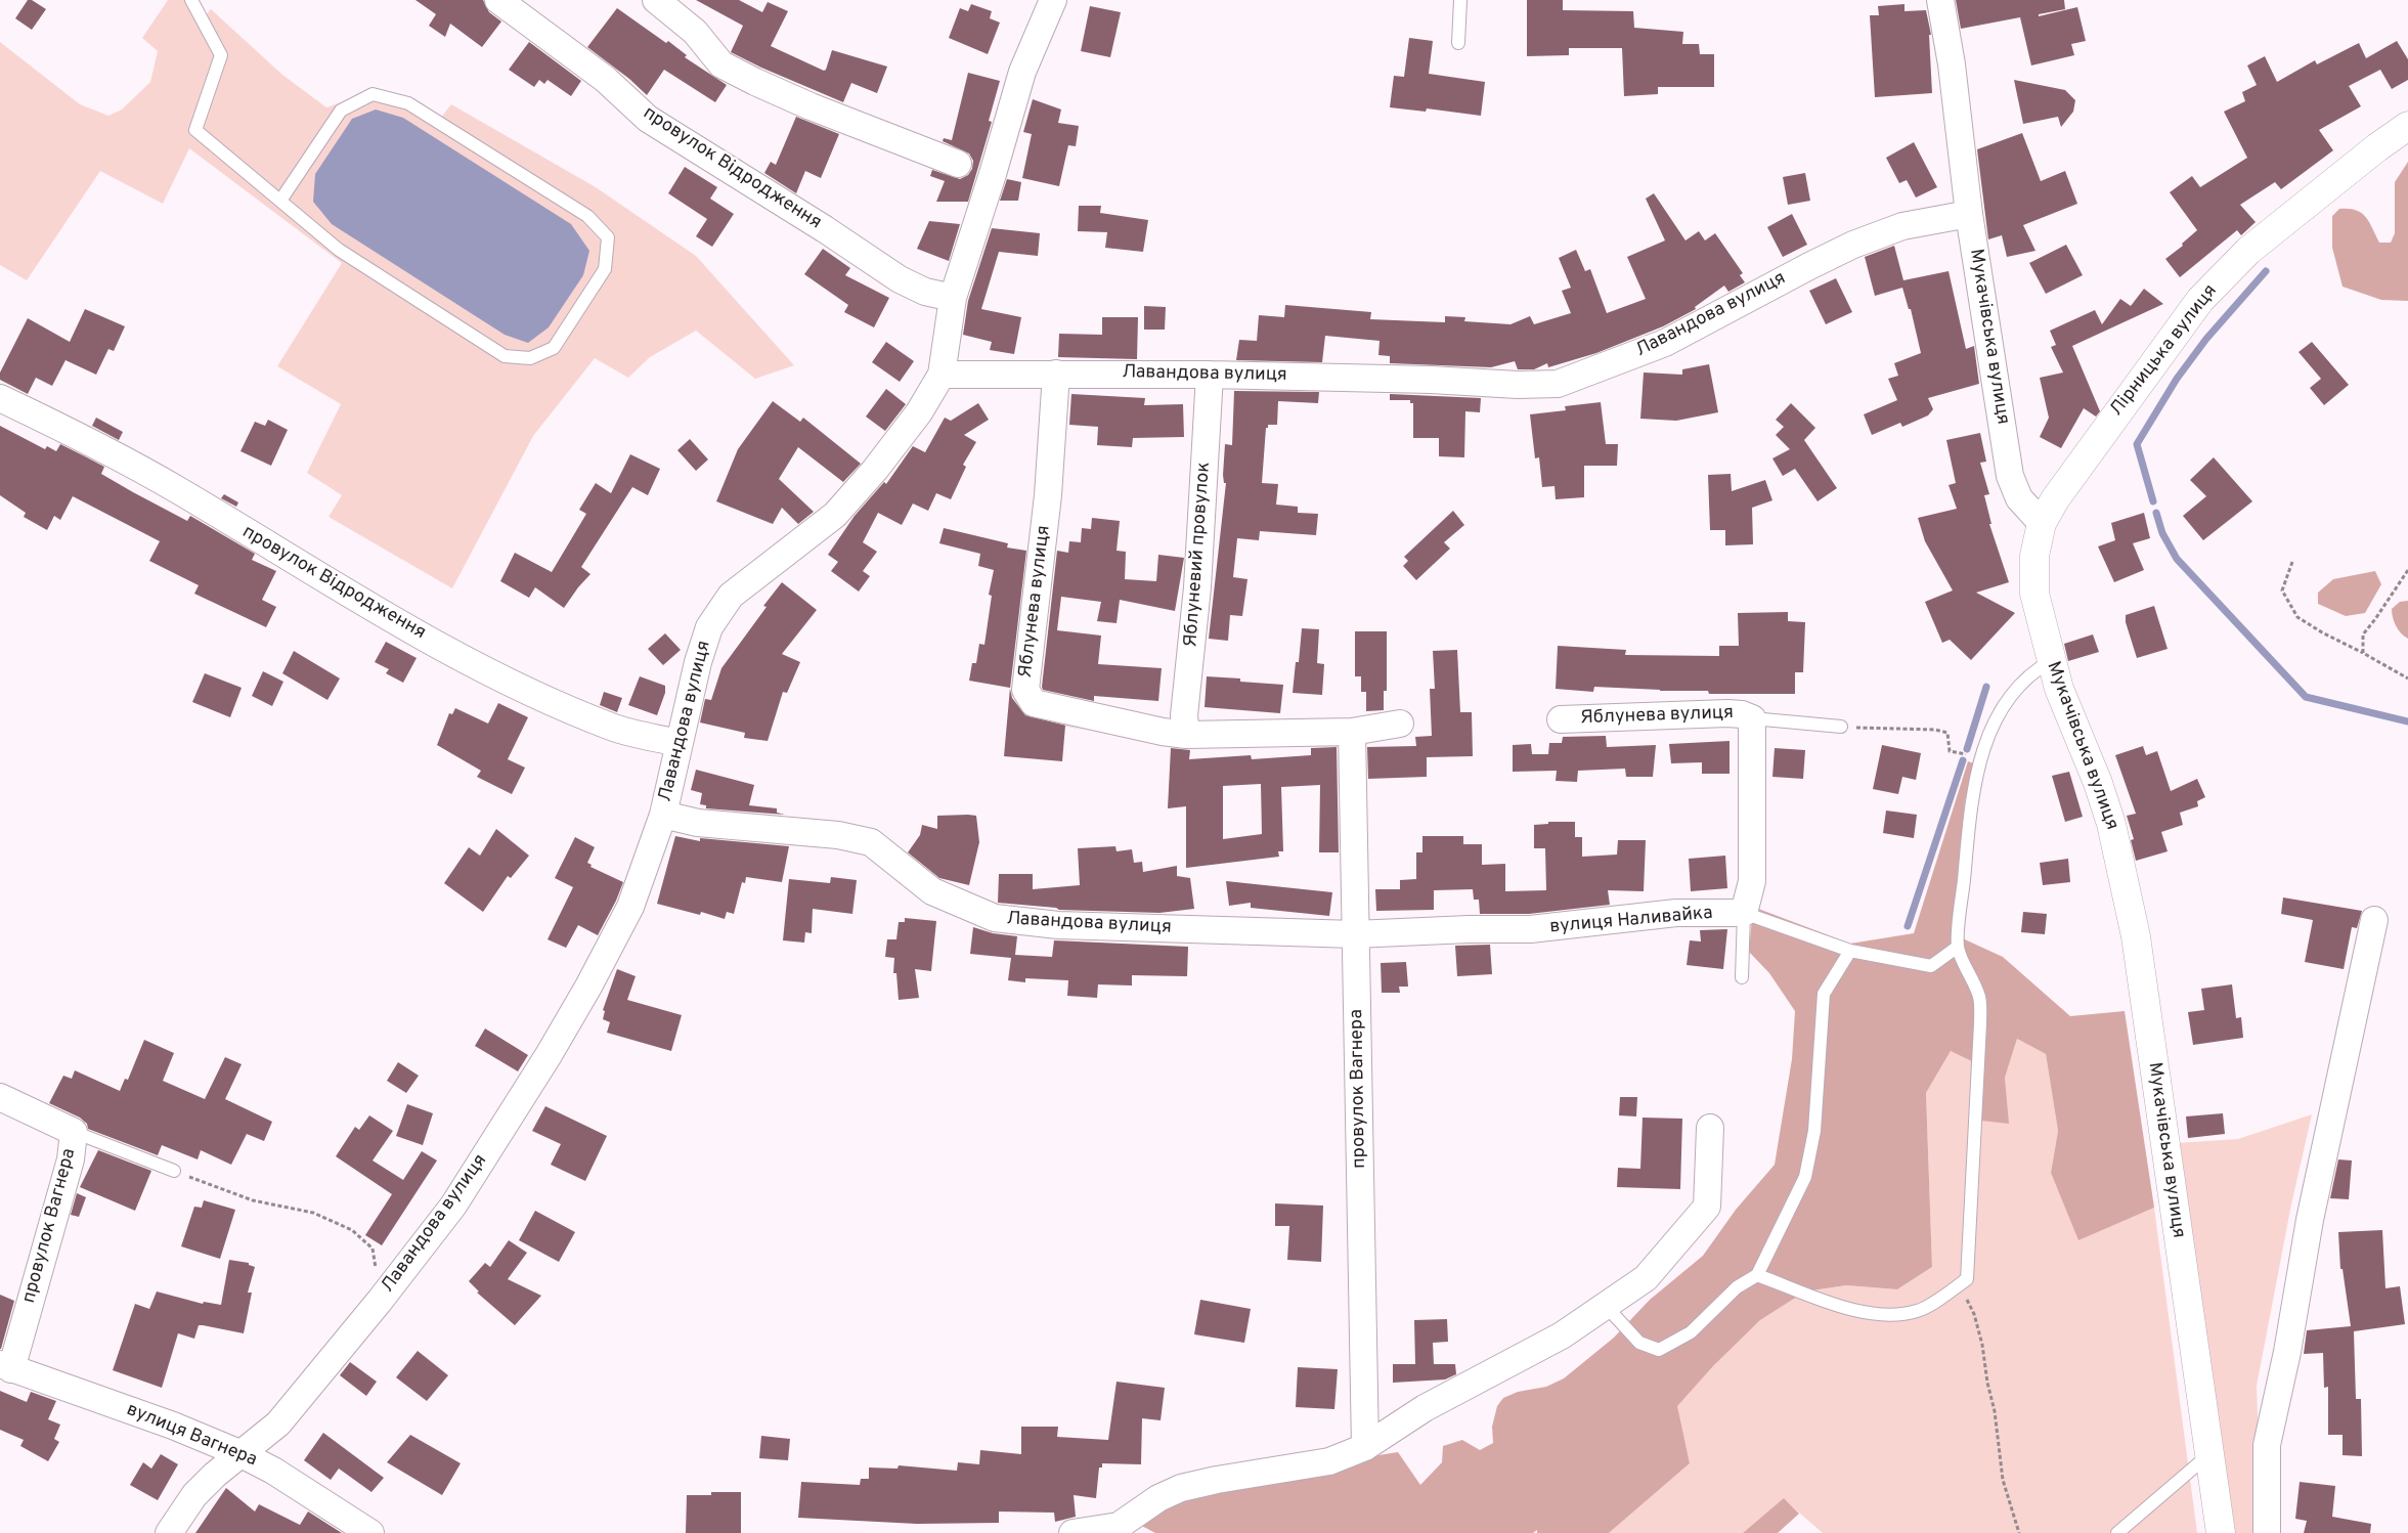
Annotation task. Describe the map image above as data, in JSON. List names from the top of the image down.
{
  "streets": {
    "street": [
      "провулок Відродження",
      "Лавандова вулиця",
      "Мукачівська вулиця",
      "Лірницька вулиця",
      "Яблуневий провулок",
      "Яблунева вулиця",
      "вулиця Наливайка",
      "провулок Вагнера",
      "вулиця Вагнера"
    ]
  },
  "crossings": [
    ["провулок Відродження", "Лавандова вулиця"],
    ["Лавандова вулиця", "Мукачівська вулиця"],
    ["Лавандова вулиця", "Яблуневий провулок"],
    ["Лавандова вулиця", "Яблунева вулиця"],
    ["Лавандова вулиця", "вулиця Наливайка"],
    ["Лавандова вулиця", "провулок Вагнера"],
    ["Лавандова вулиця", "вулиця Вагнера"],
    ["Мукачівська вулиця", "Лірницька вулиця"],
    ["Яблуневий провулок", "Яблунева вулиця"],
    ["Яблунева вулиця", "провулок Вагнера"],
    ["вулиця Наливайка", "провулок Вагнера"],
    ["провулок Вагнера", "вулиця Вагнера"]
  ]
}
